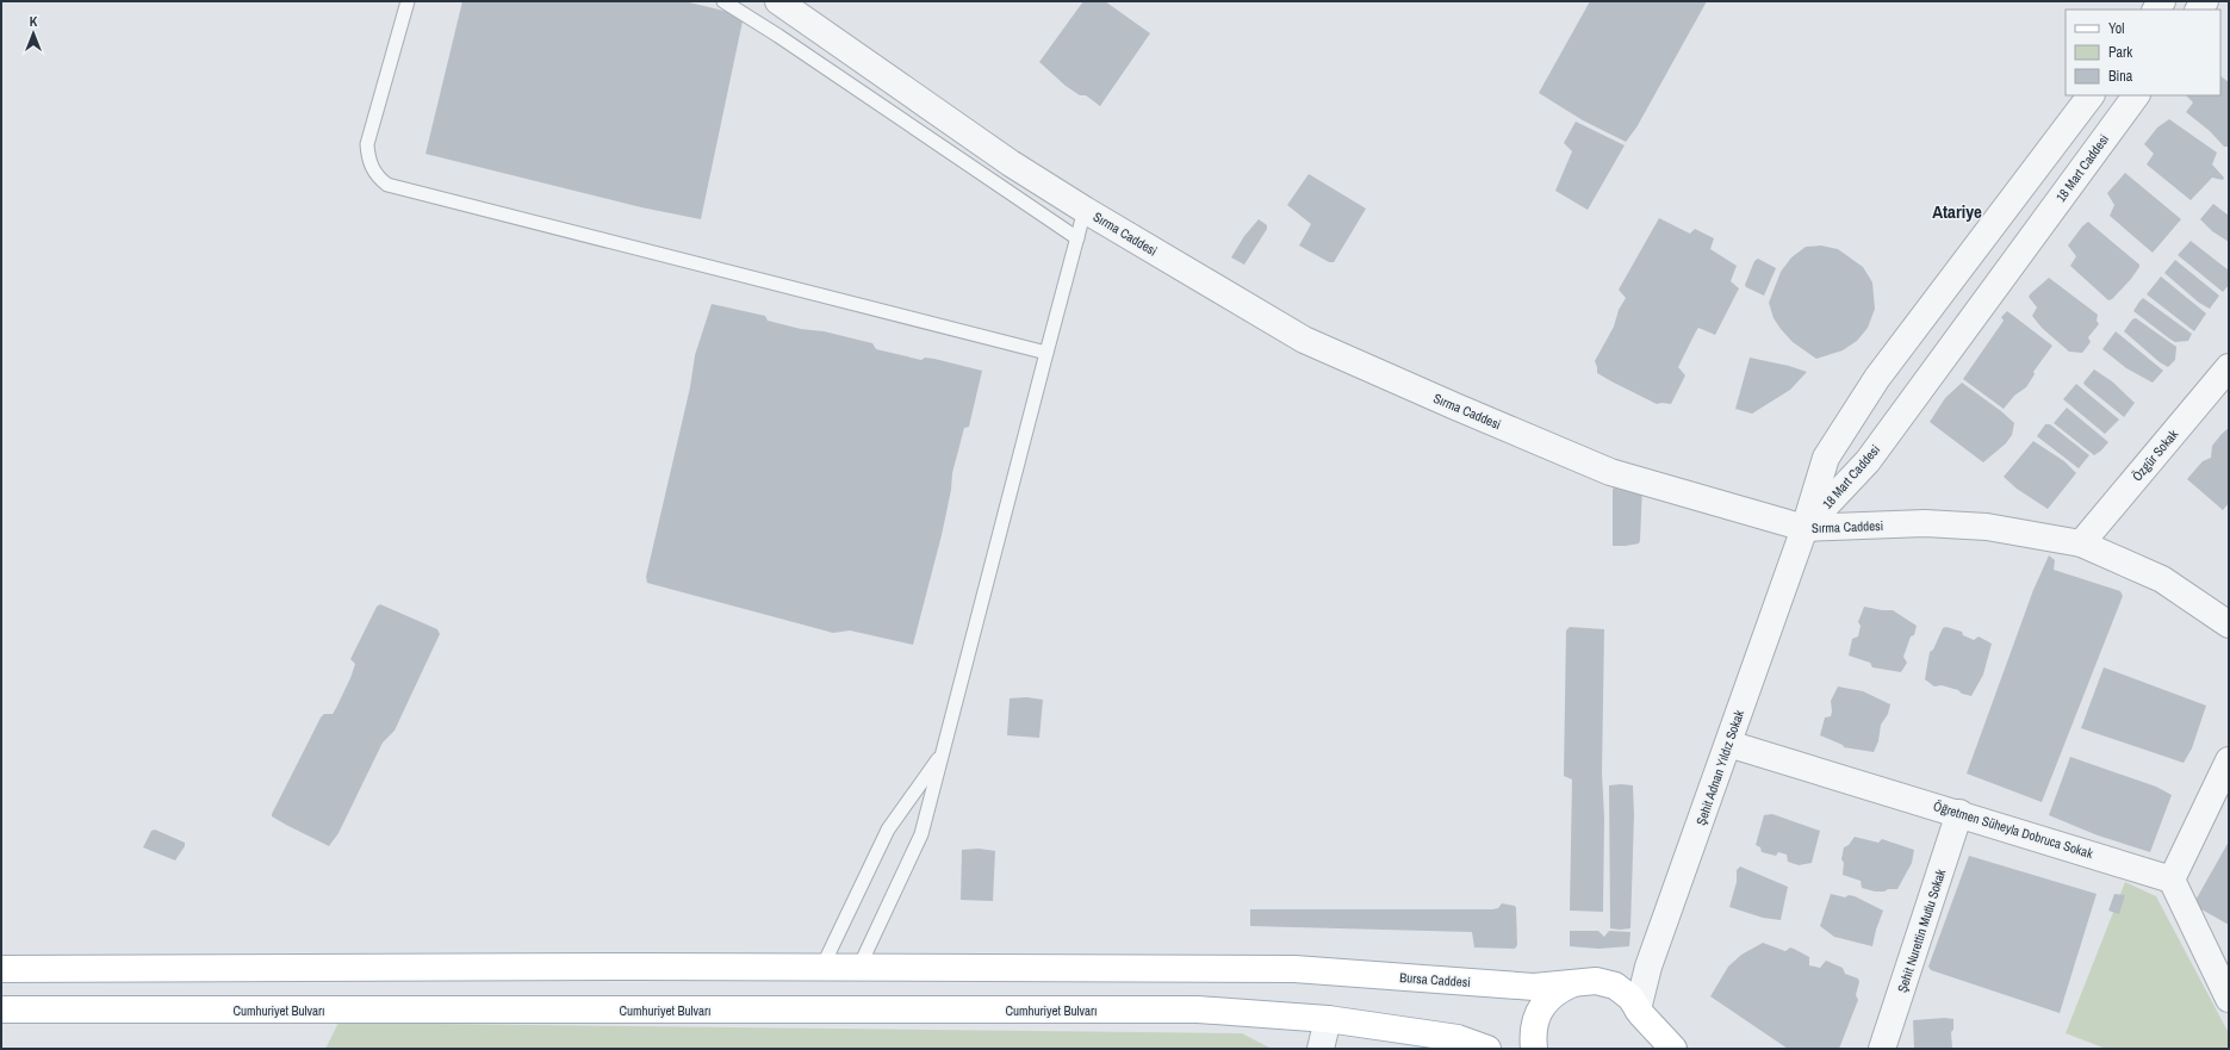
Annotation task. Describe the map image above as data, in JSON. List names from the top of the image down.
{
  "streets": {
    "main road": ["Bursa Caddesi", "Cumhuriyet Bulvarı"],
    "street": [
      "18 Mart Caddesi",
      "Sırma Caddesi",
      "Özgür Sokak",
      "Şehit Adnan Yıldız Sokak",
      "Öğretmen Süheyla Dobruca Sokak",
      "Şehit Nurettin Mutlu Sokak"
    ]
  },
  "crossings": [
    ["18 Mart Caddesi", "Sırma Caddesi"],
    ["18 Mart Caddesi", "Şehit Adnan Yıldız Sokak"],
    ["Sırma Caddesi", "Özgür Sokak"],
    ["Sırma Caddesi", "Şehit Adnan Yıldız Sokak"],
    ["Şehit Adnan Yıldız Sokak", "Öğretmen Süheyla Dobruca Sokak"],
    ["Şehit Adnan Yıldız Sokak", "Bursa Caddesi"],
    ["Öğretmen Süheyla Dobruca Sokak", "Şehit Nurettin Mutlu Sokak"]
  ],
  "districts": ["Atariye"],
  "legend": ["Yol", "Park", "Bina"],
  "north": "top"
}
